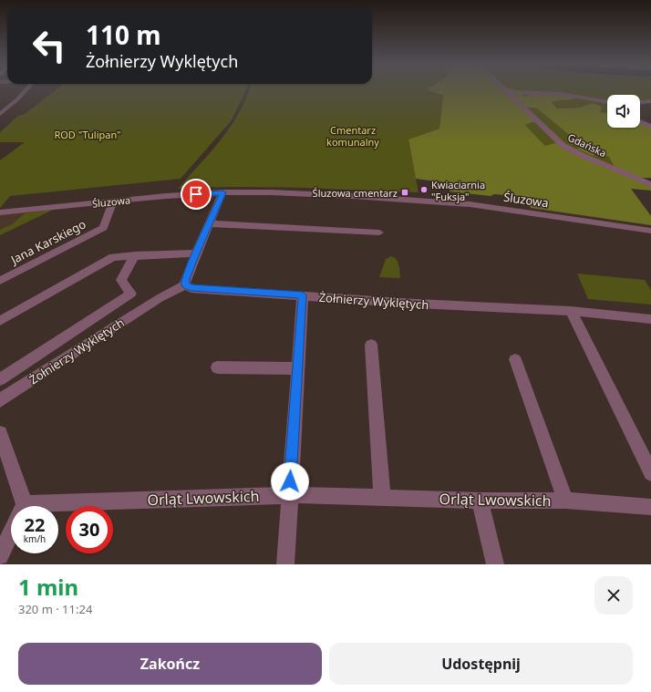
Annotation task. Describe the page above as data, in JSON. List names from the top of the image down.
{
  "streets": {
    "street": [
      "Gdańska",
      "Śluzowa",
      "Jana Karskiego",
      "Żołnierzy Wyklętych",
      "Orląt Lwowskich"
    ]
  },
  "crossings": [
    ["Śluzowa", "Jana Karskiego"]
  ],
  "parks": ["Cmentarz komunalny", "ROD \"Tulipan\""],
  "places": {
    "other": ["Kwiaciarnia \"Fuksja\""],
    "transit": ["Śluzowa cmentarz"]
  },
  "page": {
    "turn": ["110 m", "Żołnierzy Wyklętych"],
    "speed": "22 km/h",
    "limit": "30",
    "heading": ["1 min", "320 m · 11:24"],
    "buttons": ["Zakończ", "Udostępnij"]
  }
}
